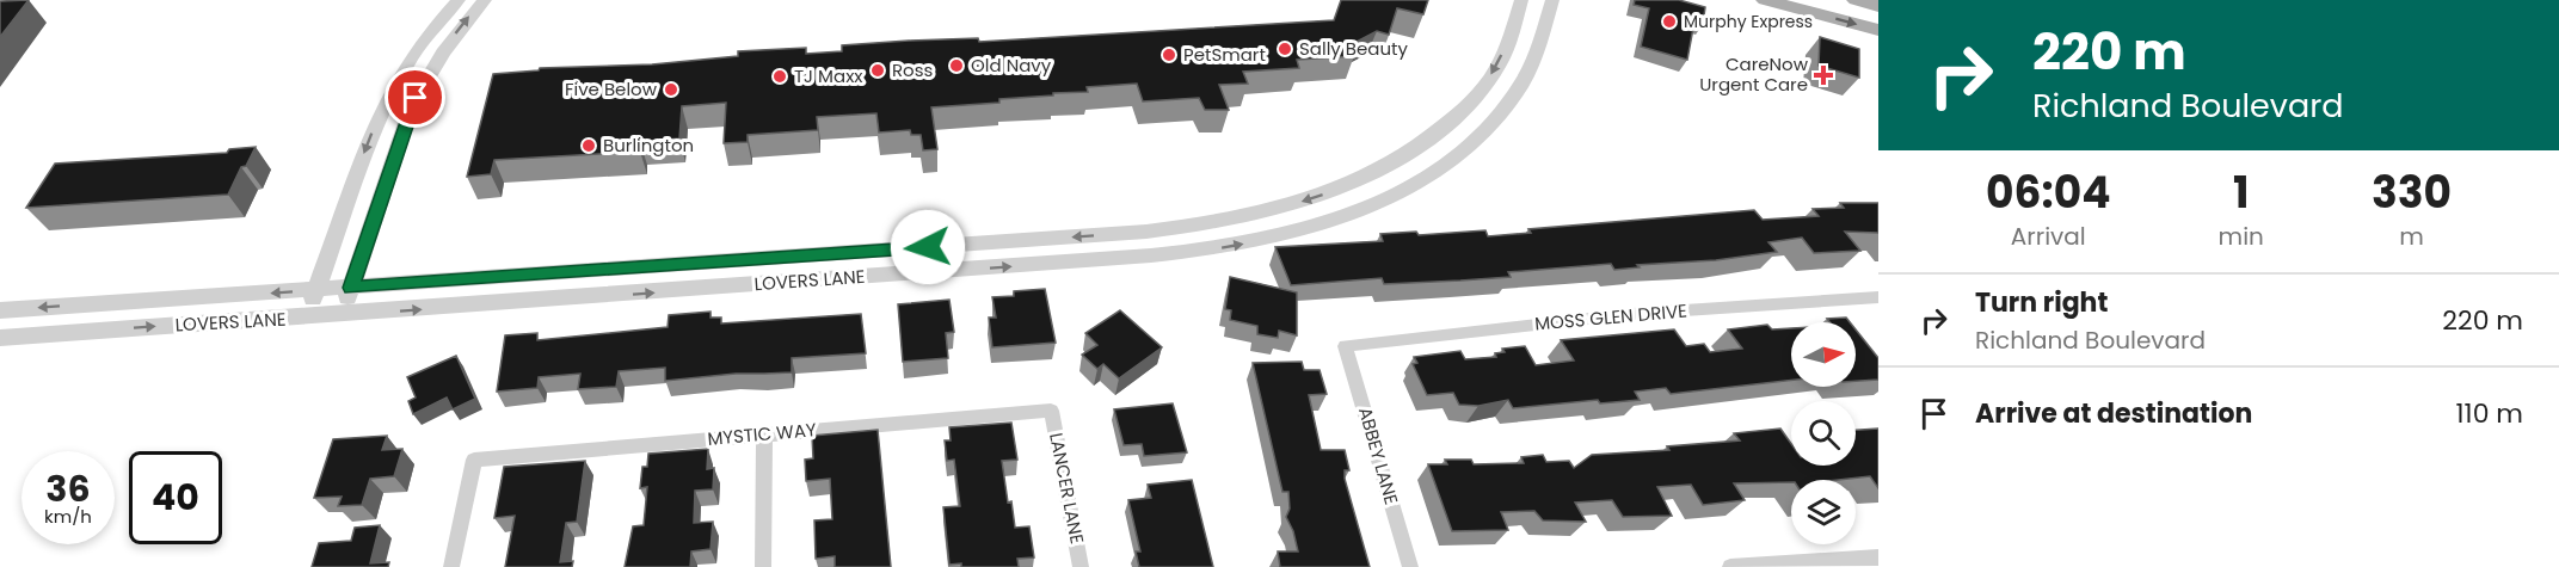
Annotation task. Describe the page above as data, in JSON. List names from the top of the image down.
{
  "streets": {
    "street": [
      "LOVERS LANE",
      "MOSS GLEN DRIVE",
      "MYSTIC WAY",
      "ABBEY LANE",
      "LANCER LANE"
    ]
  },
  "crossings": [
    ["MOSS GLEN DRIVE", "ABBEY LANE"],
    ["MYSTIC WAY", "LANCER LANE"]
  ],
  "places": {
    "other": [
      "Murphy Express",
      "Sally Beauty",
      "PetSmart",
      "Old Navy",
      "Ross",
      "TJ Maxx",
      "Five Below",
      "Burlington"
    ],
    "health": ["CareNow Urgent Care"]
  },
  "north": "right",
  "page": {
    "turn": ["220 m", "Richland Boulevard"],
    "eta": [
      "06:04",
      "Arrival",
      "1",
      "min",
      "330",
      "m"
    ],
    "list": [
      {
        "name": "Turn right",
        "note": "Richland Boulevard",
        "value": "220 m"
      },
      {
        "name": "Arrive at destination",
        "value": "110 m"
      }
    ],
    "speed": "36 km/h",
    "limit": "40"
  }
}
